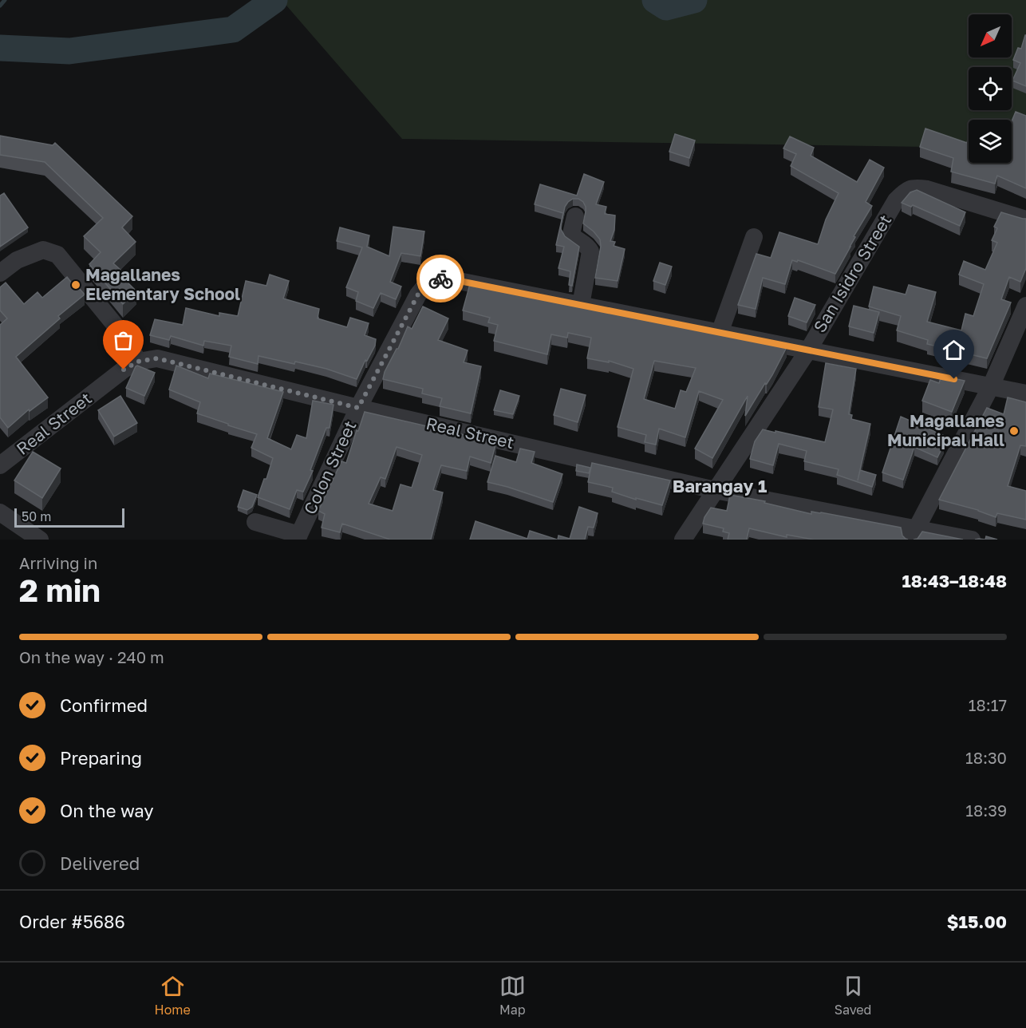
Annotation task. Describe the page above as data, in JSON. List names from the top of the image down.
{
  "streets": {
    "street": ["San Isidro Street", "Real Street", "Colon Street"]
  },
  "crossings": [
    ["San Isidro Street", "Real Street"],
    ["Real Street", "Colon Street"]
  ],
  "districts": ["Barangay 1"],
  "places": ["Magallanes Elementary School", "Magallanes Municipal Hall"],
  "scale_bar": "50 m",
  "north": "bottom left",
  "page": {
    "scale": "50 m",
    "heading": ["2 min", "Arriving in", "18:43–18:48"],
    "panel": ["Order #5686", "$15.00"],
    "bar": "On the way · 240 m",
    "list": [
      ["Confirmed", "18:17"],
      ["Preparing", "18:30"],
      ["On the way", "18:39"],
      "Delivered"
    ],
    "tabs": ["Home", "Map", "Saved"]
  }
}
